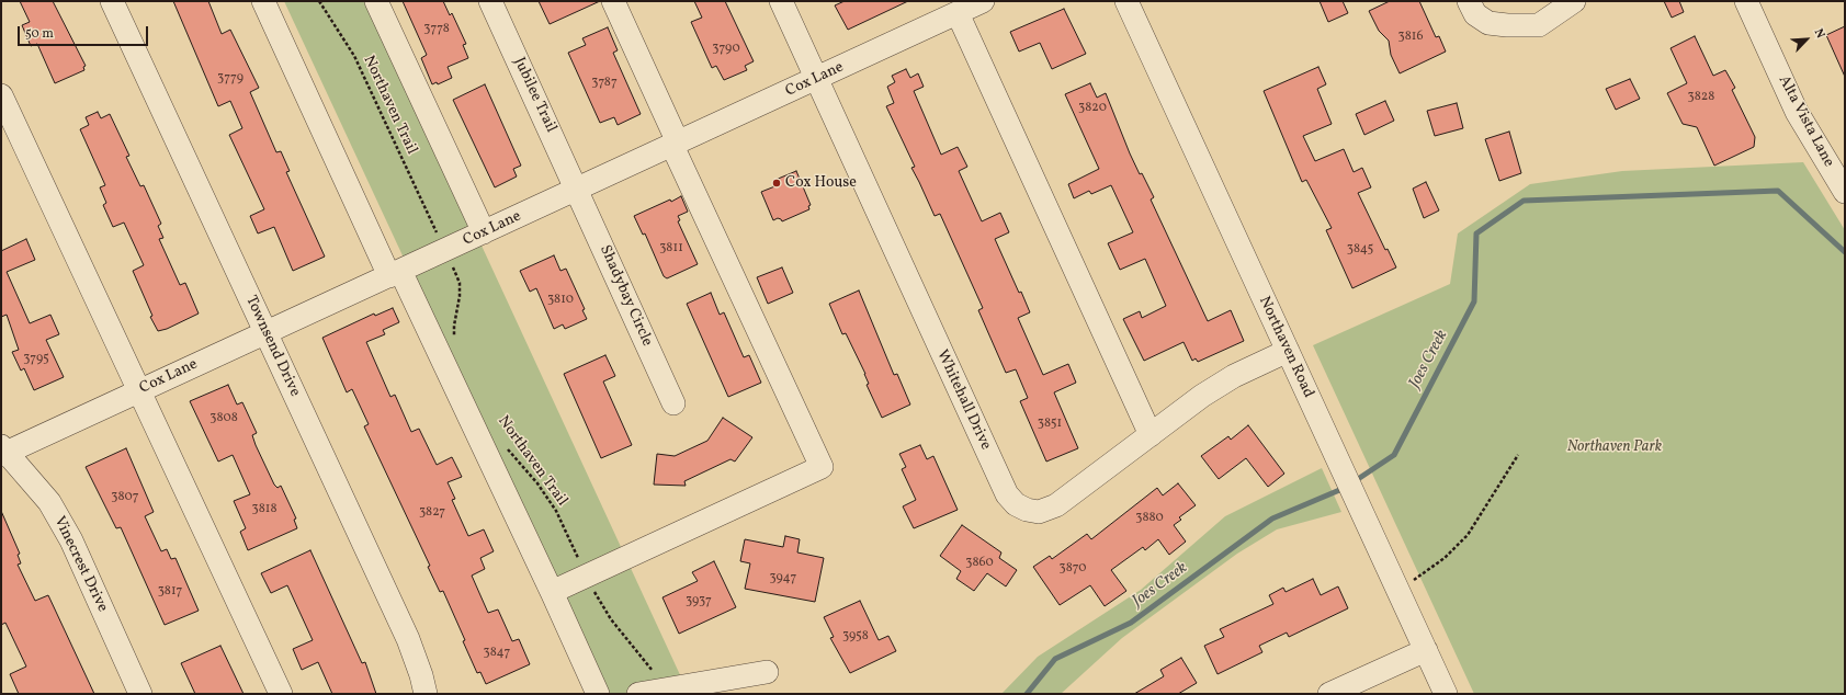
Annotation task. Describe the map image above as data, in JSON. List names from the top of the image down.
{
  "streets": {
    "street": [
      "Cox Lane",
      "Jubilee Trail",
      "Alta Vista Lane",
      "Shadybay Circle",
      "Townsend Drive",
      "Northaven Road",
      "Whitehall Drive",
      "Vinecrest Drive"
    ],
    "path": ["Northaven Trail"]
  },
  "crossings": [
    ["Cox Lane", "Jubilee Trail"],
    ["Cox Lane", "Shadybay Circle"],
    ["Cox Lane", "Townsend Drive"],
    ["Cox Lane", "Whitehall Drive"],
    ["Cox Lane", "Vinecrest Drive"],
    ["Jubilee Trail", "Shadybay Circle"],
    ["Northaven Road", "Whitehall Drive"]
  ],
  "water": ["Joes Creek"],
  "parks": ["Northaven Park"],
  "places": ["Cox House"],
  "house_numbers": [
    "3778",
    "3816",
    "3790",
    "3779",
    "3787",
    "3828",
    "3820",
    "3811",
    "3845",
    "3810",
    "3795",
    "3808",
    "3851",
    "3807",
    "3818",
    "3827",
    "3880",
    "3860",
    "3870",
    "3947",
    "3817",
    "3937",
    "3958",
    "3847"
  ],
  "scale_bar": "50 m",
  "north": "top right"
}
